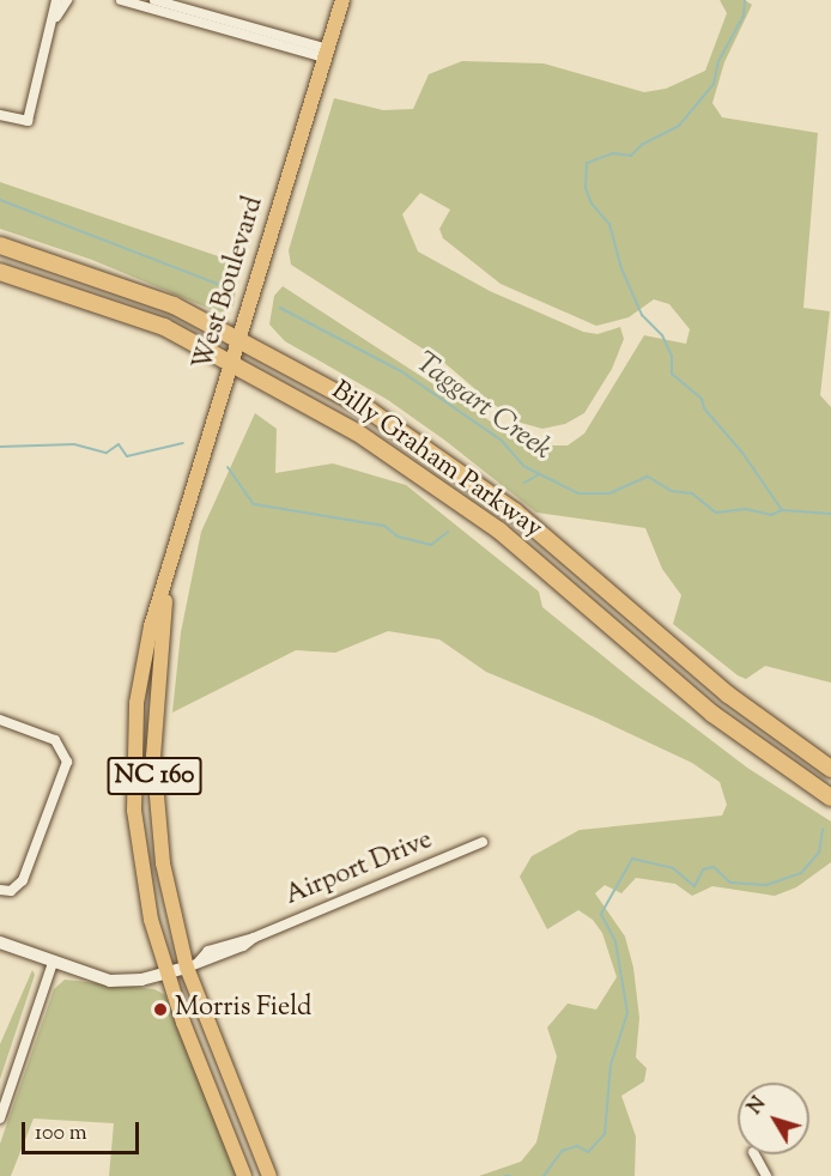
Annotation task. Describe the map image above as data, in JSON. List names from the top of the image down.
{
  "streets": {
    "highway": ["Billy Graham Parkway"],
    "main road": ["West Boulevard", "NC 160"],
    "street": ["Airport Drive"]
  },
  "crossings": [
    ["West Boulevard", "Billy Graham Parkway"],
    ["West Boulevard", "Airport Drive"]
  ],
  "water": ["Taggart Creek"],
  "places": ["Morris Field"],
  "scale_bar": "100 m",
  "north": "top left"
}
